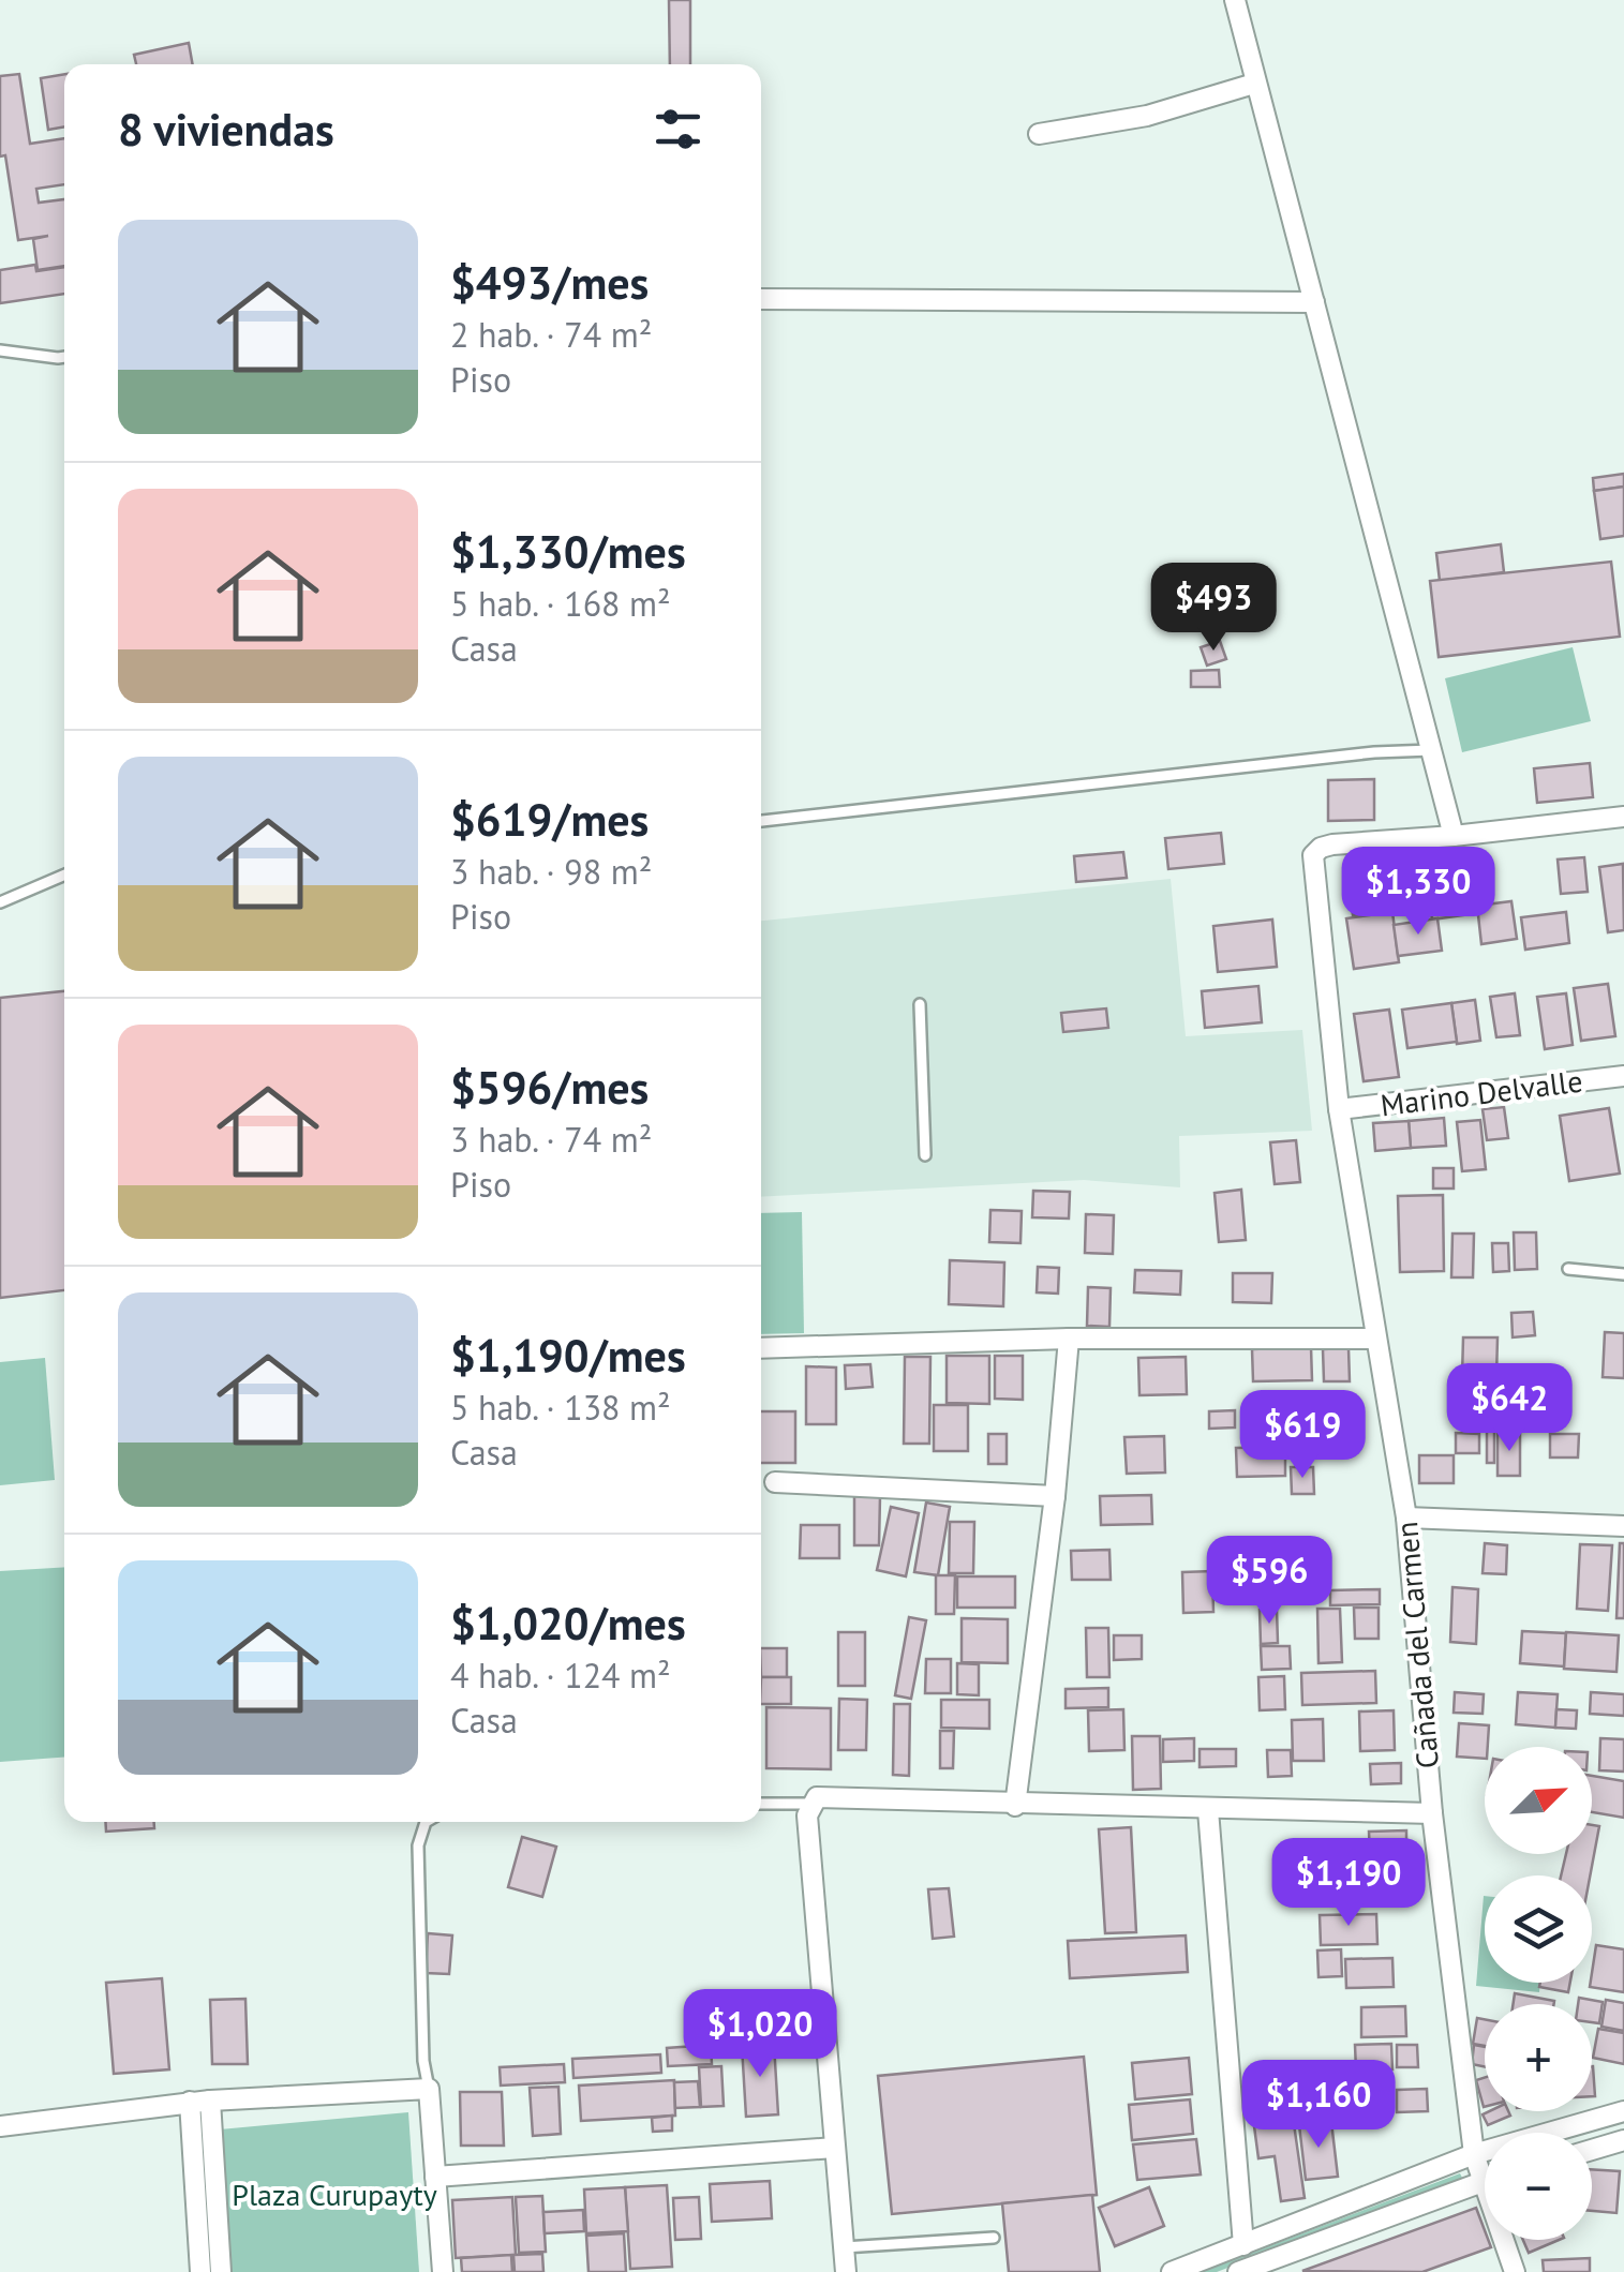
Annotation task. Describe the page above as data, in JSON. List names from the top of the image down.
{
  "streets": {
    "street": ["Marino Delvalle", "Cañada del Carmen"]
  },
  "crossings": [
    ["Marino Delvalle", "Cañada del Carmen"]
  ],
  "parks": ["Plaza Curupayty"],
  "north": "top right",
  "page": {
    "heading": "8 viviendas",
    "list": [
      {
        "name": "$493/mes",
        "note": "2 hab. · 74 m² · Piso"
      },
      {
        "name": "$1,330/mes",
        "note": "5 hab. · 168 m² · Casa"
      },
      {
        "name": "$619/mes",
        "note": "3 hab. · 98 m² · Piso"
      },
      {
        "name": "$596/mes",
        "note": "3 hab. · 74 m² · Piso"
      },
      {
        "name": "$1,190/mes",
        "note": "5 hab. · 138 m² · Casa"
      },
      {
        "name": "$1,020/mes",
        "note": "4 hab. · 124 m² · Casa"
      }
    ],
    "price": [
      "$493",
      "$1,330",
      "$642",
      "$619",
      "$596",
      "$1,190",
      "$1,020",
      "$1,160"
    ],
    "map_buttons": ["+", "−"]
  }
}
